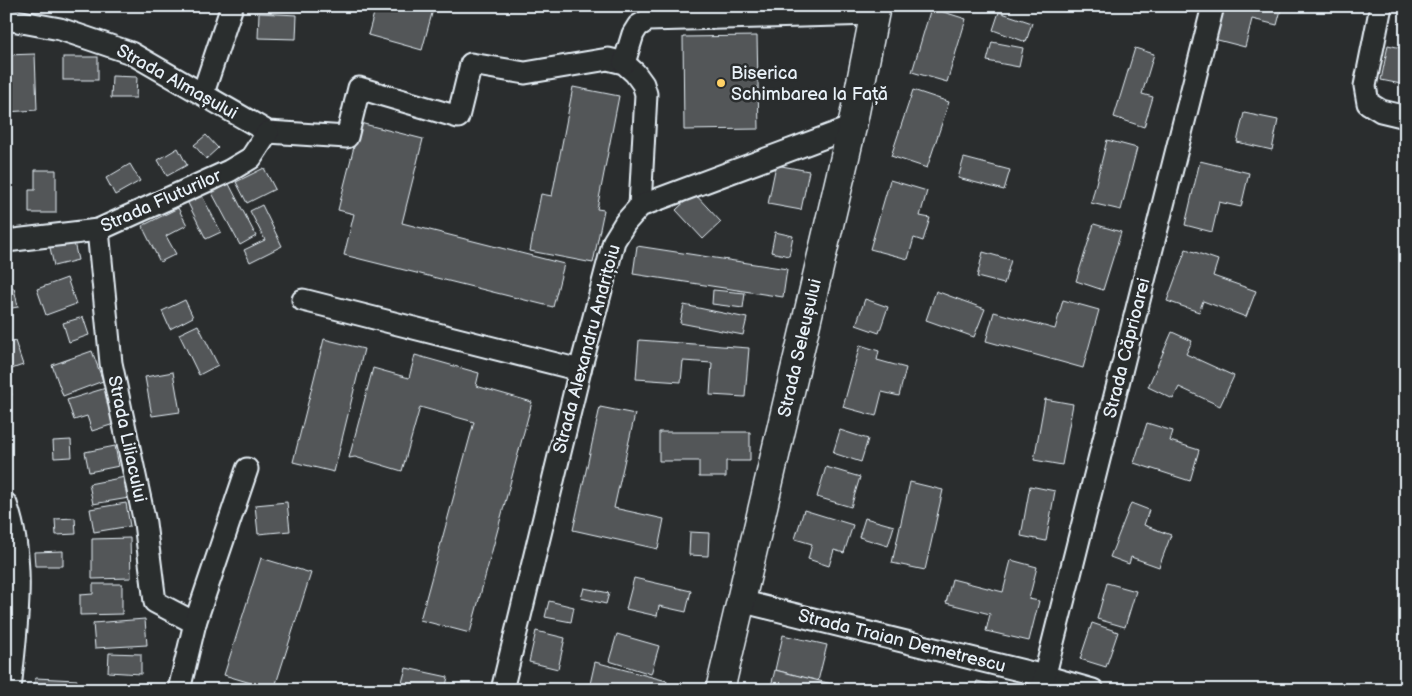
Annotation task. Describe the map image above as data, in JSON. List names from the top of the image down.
{
  "streets": {
    "main road": ["Strada Seleușului"],
    "street": [
      "Strada Almașului",
      "Strada Fluturilor",
      "Strada Căprioarei",
      "Strada Alexandru Andrițoiu",
      "Strada Liliacului",
      "Strada Traian Demetrescu"
    ]
  },
  "crossings": [
    ["Strada Almașului", "Strada Fluturilor"],
    ["Strada Fluturilor", "Strada Liliacului"],
    ["Strada Seleușului", "Strada Alexandru Andrițoiu"],
    ["Strada Seleușului", "Strada Traian Demetrescu"],
    ["Strada Căprioarei", "Strada Traian Demetrescu"]
  ],
  "places": ["Biserica Schimbarea la Față"]
}
